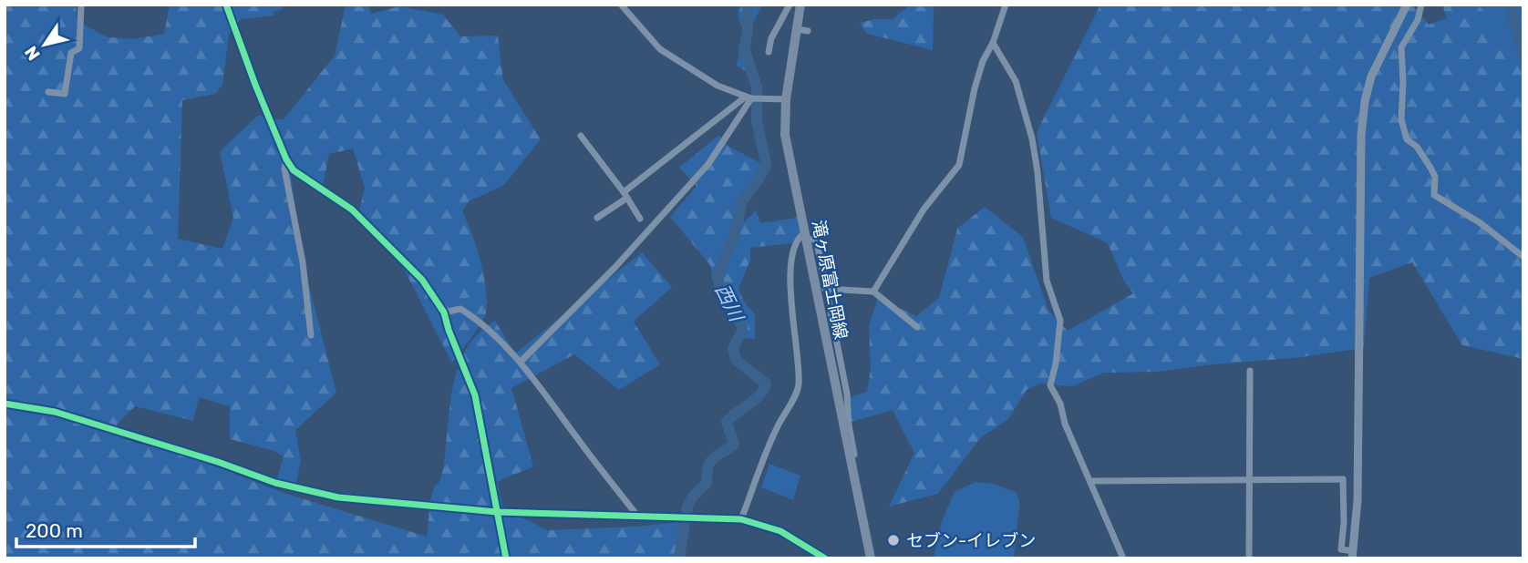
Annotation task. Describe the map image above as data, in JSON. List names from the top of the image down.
{
  "streets": {
    "main road": ["滝ヶ原富士岡線"]
  },
  "water": ["西川"],
  "places": ["セブン-イレブン"],
  "scale_bar": "200 m",
  "north": "bottom left"
}
